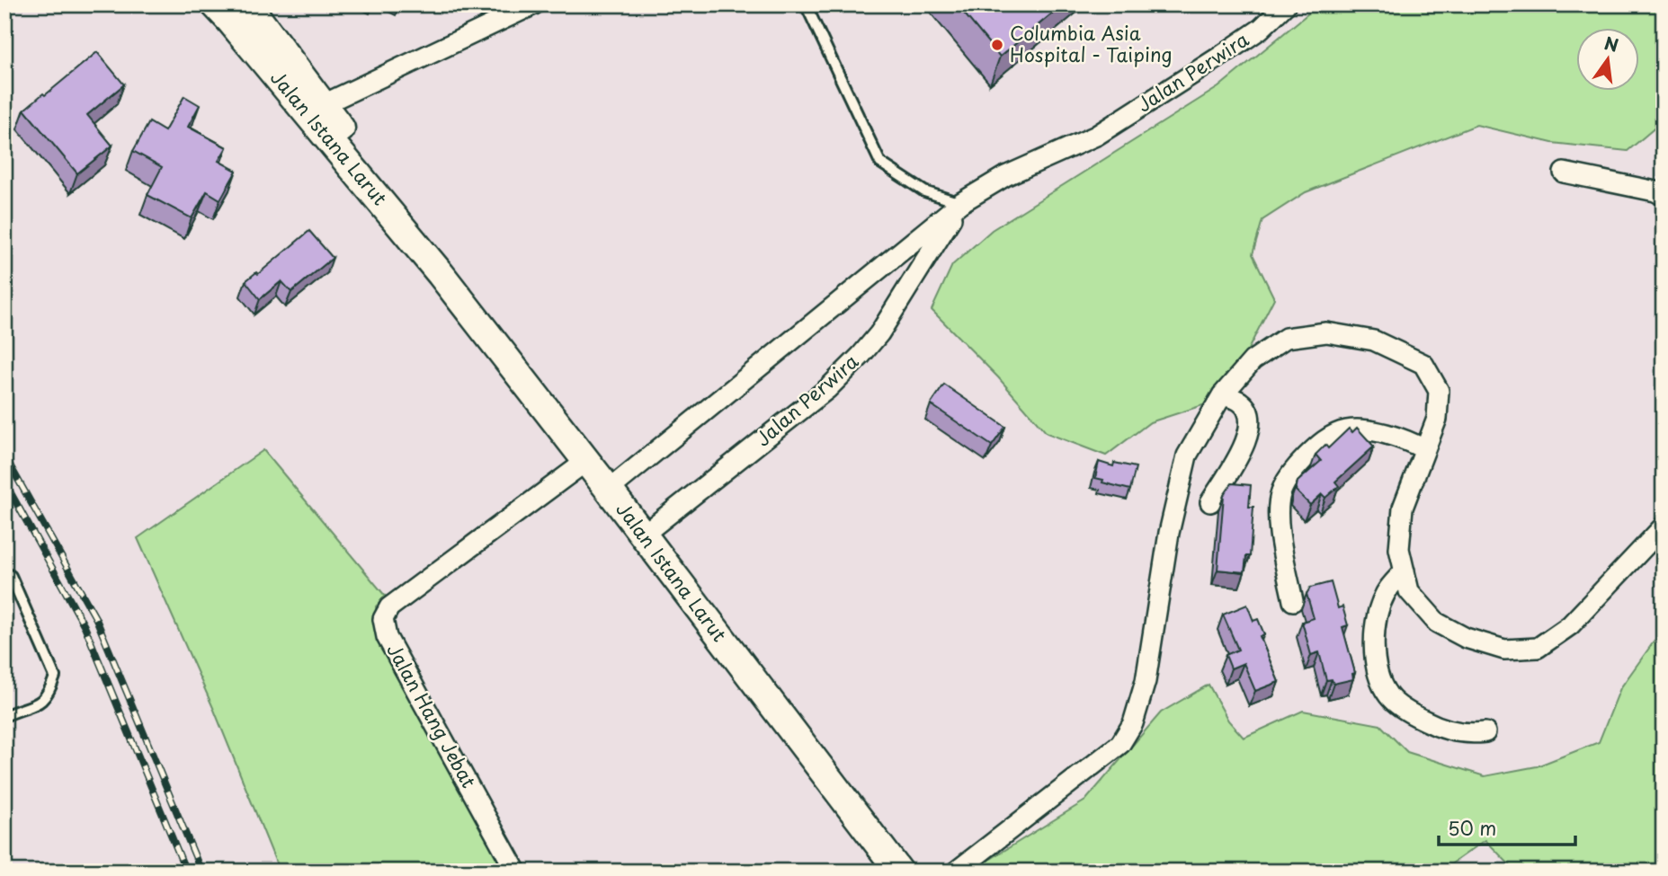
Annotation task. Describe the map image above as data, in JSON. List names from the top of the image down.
{
  "streets": {
    "main road": ["Jalan Istana Larut"],
    "street": ["Jalan Perwira", "Jalan Hang Jebat"]
  },
  "crossings": [
    ["Jalan Perwira", "Jalan Istana Larut"],
    ["Jalan Istana Larut", "Jalan Hang Jebat"]
  ],
  "places": ["Columbia Asia Hospital - Taiping"],
  "scale_bar": "50 m",
  "north": "top"
}
